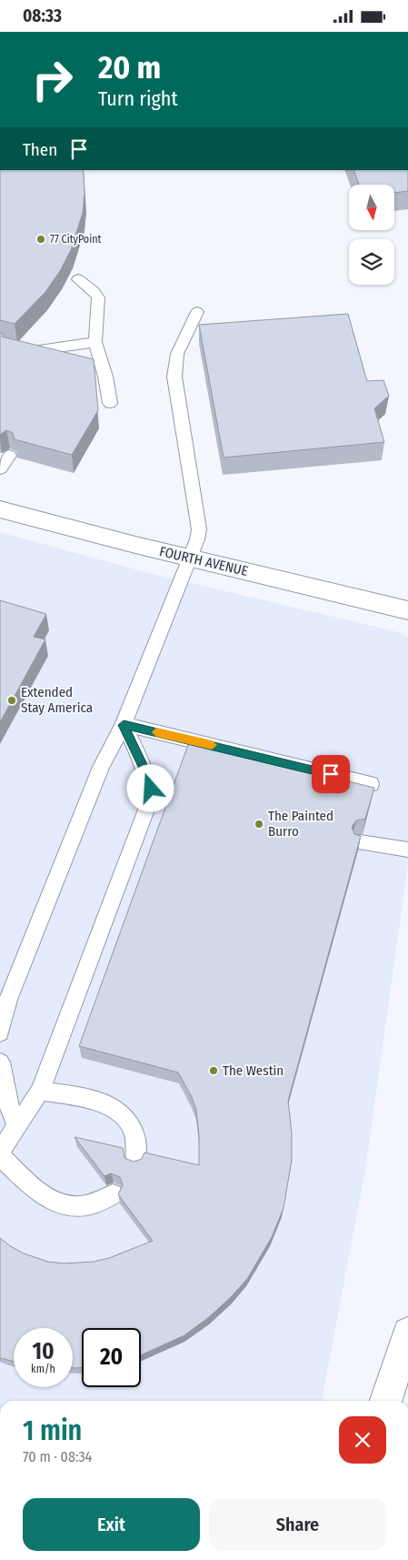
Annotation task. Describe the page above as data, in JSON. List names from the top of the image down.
{
  "streets": {
    "street": ["FOURTH AVENUE"]
  },
  "places": [
    "77 CityPoint",
    "Extended Stay America",
    "The Painted Burro",
    "The Westin"
  ],
  "north": "bottom",
  "page": {
    "status": "08:33",
    "turn": ["20 m", "Turn right"],
    "then": "Then",
    "speed": "10 km/h",
    "limit": "20",
    "heading": ["1 min", "70 m · 08:34"],
    "buttons": ["Exit", "Share"]
  }
}
